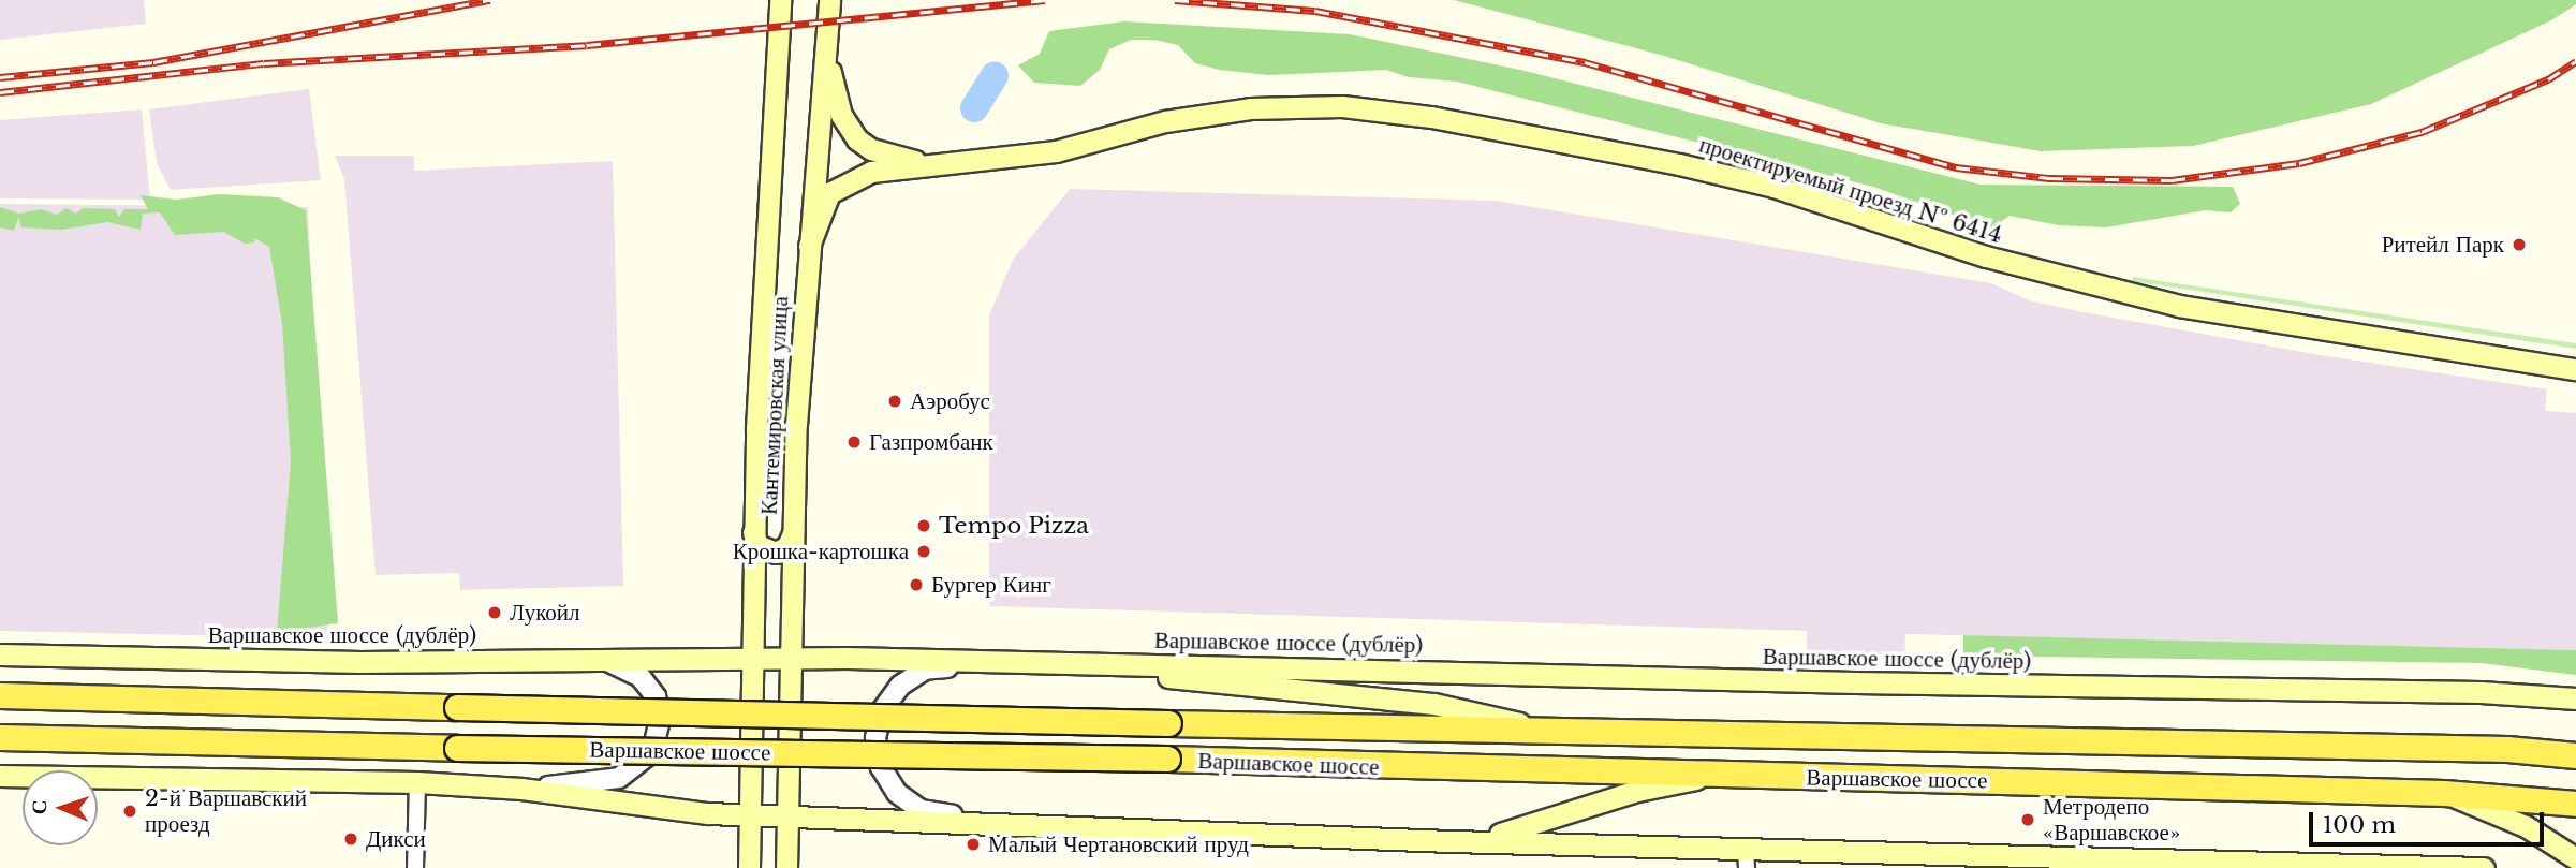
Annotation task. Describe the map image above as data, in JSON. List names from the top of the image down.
{
  "streets": {
    "main road": [
      "проектируемый проезд № 6414",
      "Кантемировская улица",
      "Варшавское шоссе (дублёр)",
      "Варшавское шоссе"
    ]
  },
  "crossings": [
    ["проектируемый проезд № 6414", "Кантемировская улица"],
    ["Кантемировская улица", "Варшавское шоссе (дублёр)"]
  ],
  "places": [
    "Ритейл Парк",
    "Аэробус",
    "Газпромбанк",
    "Tempo Pizza",
    "Крошка-картошка",
    "Бургер Кинг",
    "Лукойл",
    "2-й Варшавский проезд",
    "Метродепо «Варшавское»",
    "Дикси",
    "Малый Чертановский пруд"
  ],
  "scale_bar": "100 m",
  "north": "left"
}
